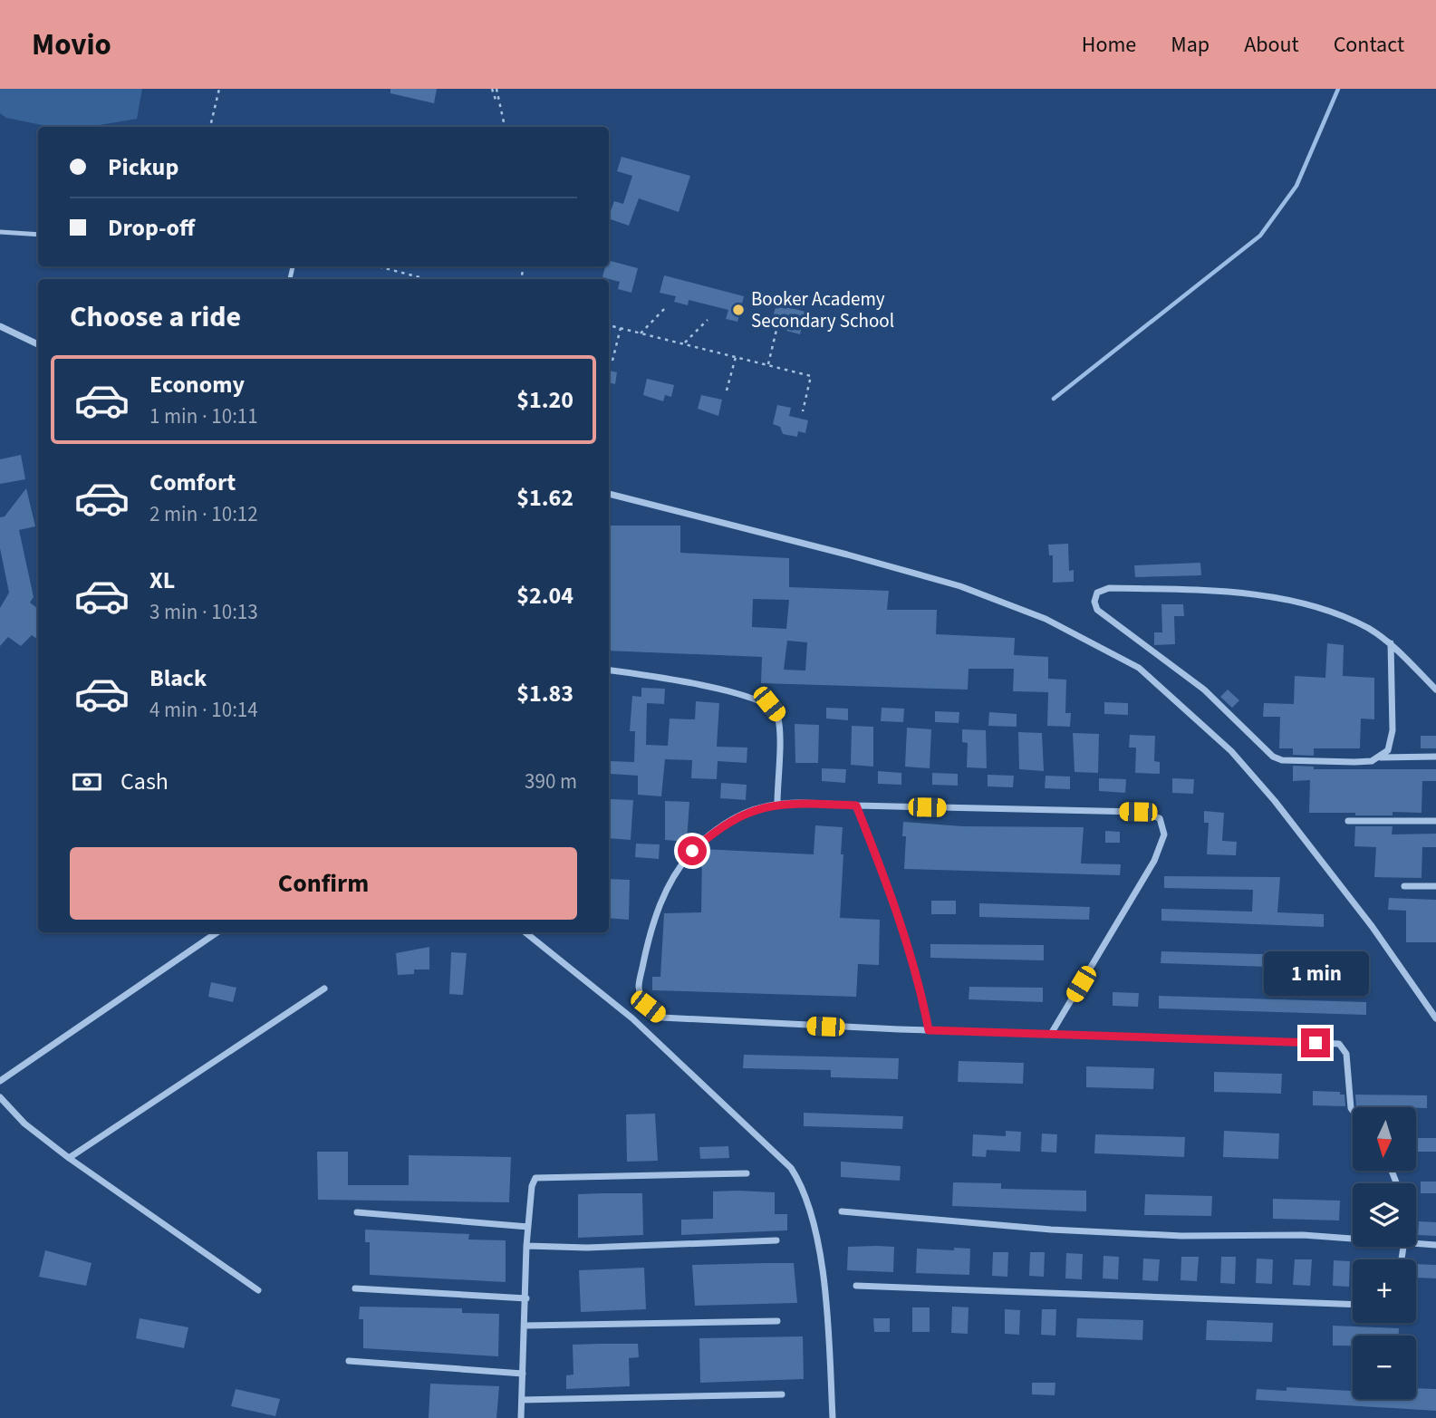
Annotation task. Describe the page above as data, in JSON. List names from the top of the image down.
{
  "places": ["Booker Academy Secondary School"],
  "north": "bottom",
  "page": {
    "header": "Movio",
    "nav": [
      "Home",
      "Map",
      "About",
      "Contact"
    ],
    "banner": ["Pickup", "Drop-off"],
    "heading": "Choose a ride",
    "list": [
      {
        "name": "Economy",
        "note": "1 min · 10:11",
        "value": "$1.20"
      },
      {
        "name": "Comfort",
        "note": "2 min · 10:12",
        "value": "$1.62"
      },
      {
        "name": "XL",
        "note": "3 min · 10:13",
        "value": "$2.04"
      },
      {
        "name": "Black",
        "note": "4 min · 10:14",
        "value": "$1.83"
      }
    ],
    "pay": ["Cash", "390 m"],
    "buttons": "Confirm",
    "bubble": "1 min",
    "map_buttons": ["+", "−"]
  }
}
